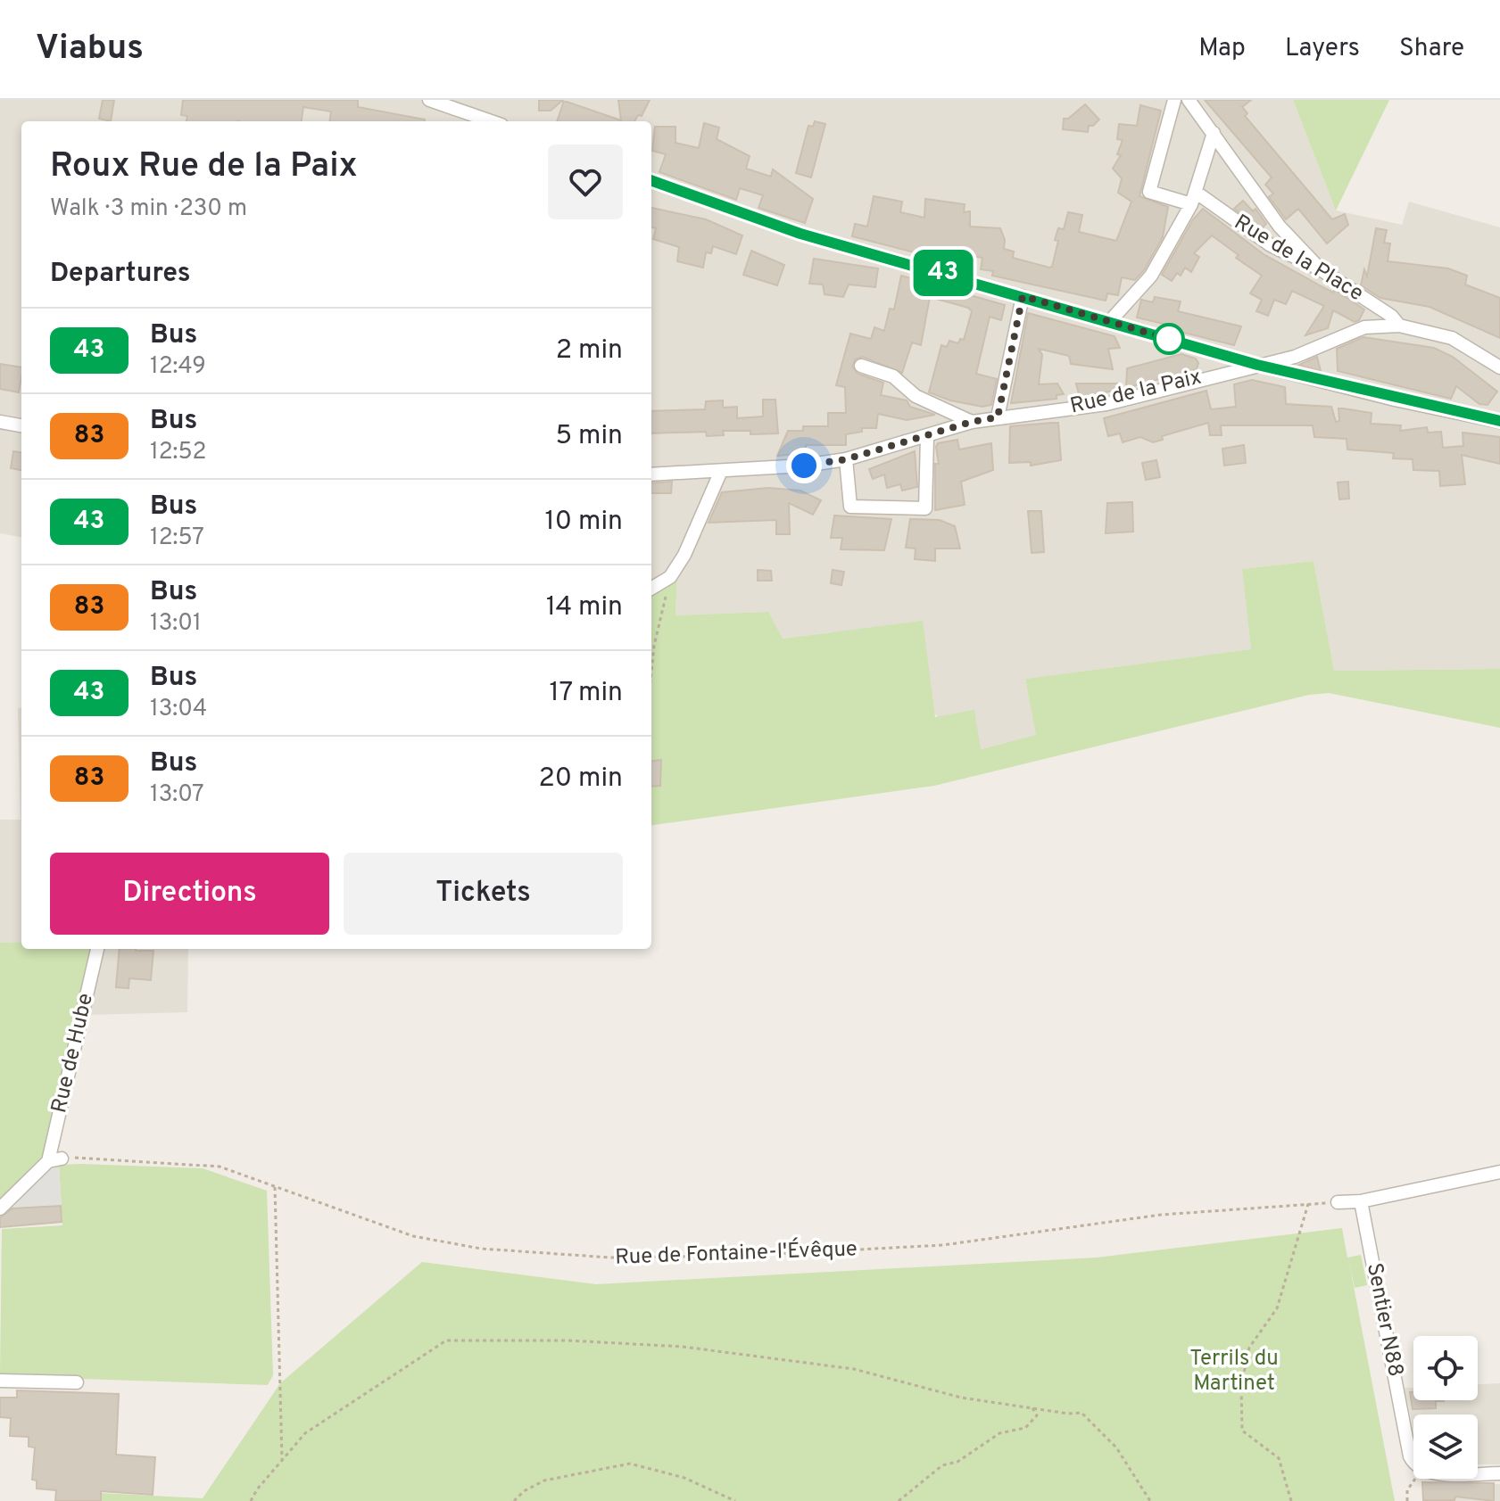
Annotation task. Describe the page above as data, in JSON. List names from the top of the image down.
{
  "streets": {
    "street": [
      "Rue de la Place",
      "Rue de la Paix",
      "Rue de Hube",
      "Sentier N88"
    ],
    "path": ["Rue de Fontaine-l'Évêque"]
  },
  "crossings": [
    ["Rue de la Place", "Rue de la Paix"],
    ["Rue de Hube", "Rue de Fontaine-l'Évêque"]
  ],
  "parks": ["Terrils du Martinet"],
  "lines": ["bus line 43"],
  "page": {
    "header": "Viabus",
    "nav": ["Map", "Layers", "Share"],
    "on_map": "43",
    "heading": [
      ["Roux Rue de la Paix", "Walk · 3 min · 230 m"],
      "Departures"
    ],
    "list": [
      {
        "mark": "43",
        "name": "Bus",
        "note": "12:49",
        "value": "2 min"
      },
      {
        "mark": "83",
        "name": "Bus",
        "note": "12:52",
        "value": "5 min"
      },
      {
        "mark": "43",
        "name": "Bus",
        "note": "12:57",
        "value": "10 min"
      },
      {
        "mark": "83",
        "name": "Bus",
        "note": "13:01",
        "value": "14 min"
      },
      {
        "mark": "43",
        "name": "Bus",
        "note": "13:04",
        "value": "17 min"
      },
      {
        "mark": "83",
        "name": "Bus",
        "note": "13:07",
        "value": "20 min"
      }
    ],
    "buttons": ["Directions", "Tickets"]
  }
}
